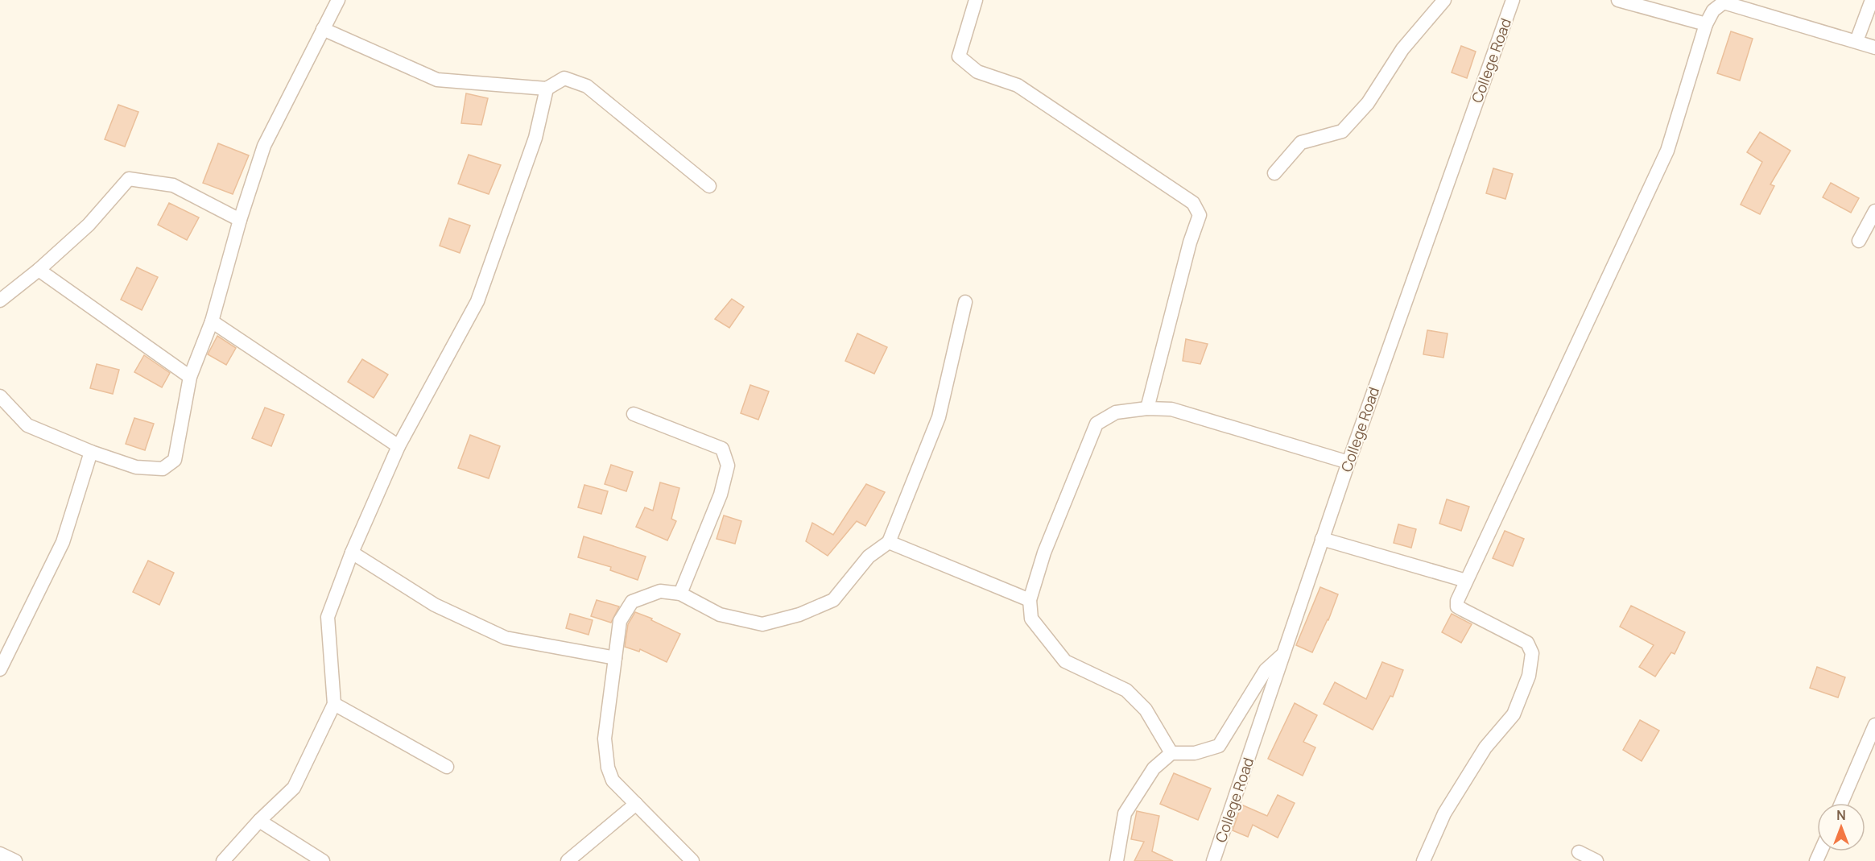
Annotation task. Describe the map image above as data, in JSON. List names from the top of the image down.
{
  "streets": {
    "street": ["College Road"]
  },
  "north": "top"
}
